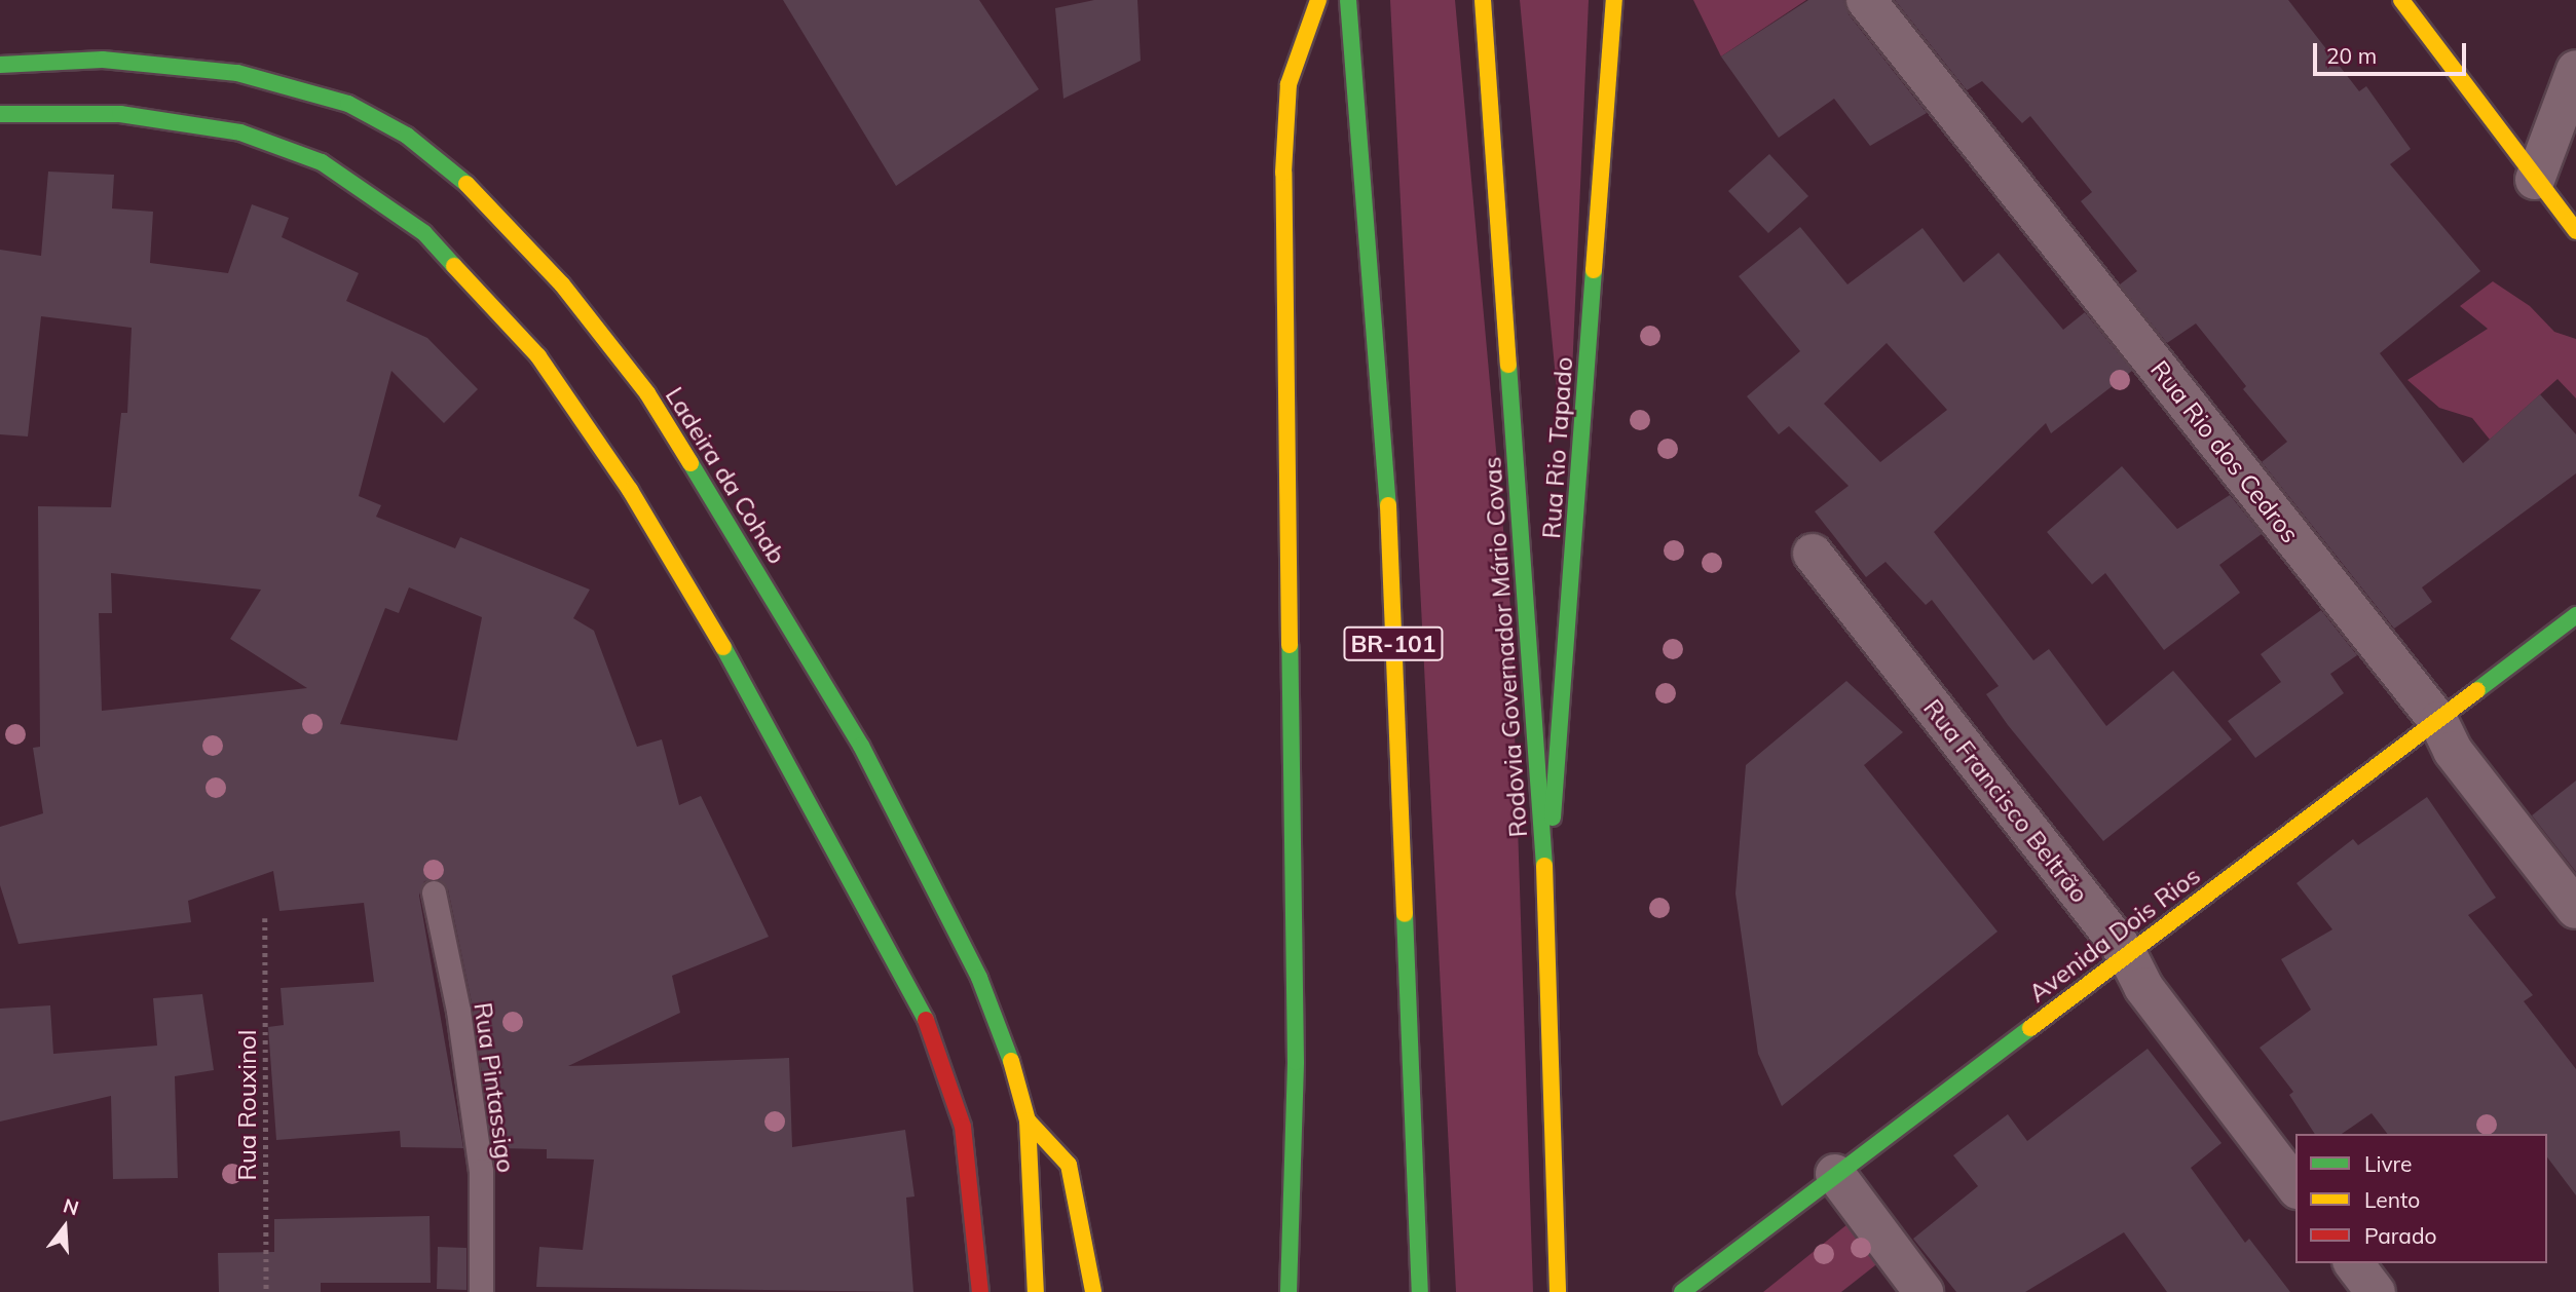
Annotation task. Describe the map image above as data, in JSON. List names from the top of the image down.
{
  "streets": {
    "main road": [
      "Rua Rio Tapado",
      "Ladeira da Cohab",
      "BR-101",
      "Rodovia Governador Mário Covas",
      "Avenida Dois Rios"
    ],
    "street": ["Rua Rio dos Cedros", "Rua Francisco Beltrão"],
    "lane": ["Rua Pintassigo"],
    "path": ["Rua Rouxinol"]
  },
  "crossings": [
    ["Rua Rio Tapado", "Rodovia Governador Mário Covas"],
    ["Rua Rio dos Cedros", "Avenida Dois Rios"],
    ["Rua Francisco Beltrão", "Avenida Dois Rios"]
  ],
  "legend": ["Livre", "Lento", "Parado"],
  "scale_bar": "20 m",
  "north": "top"
}
